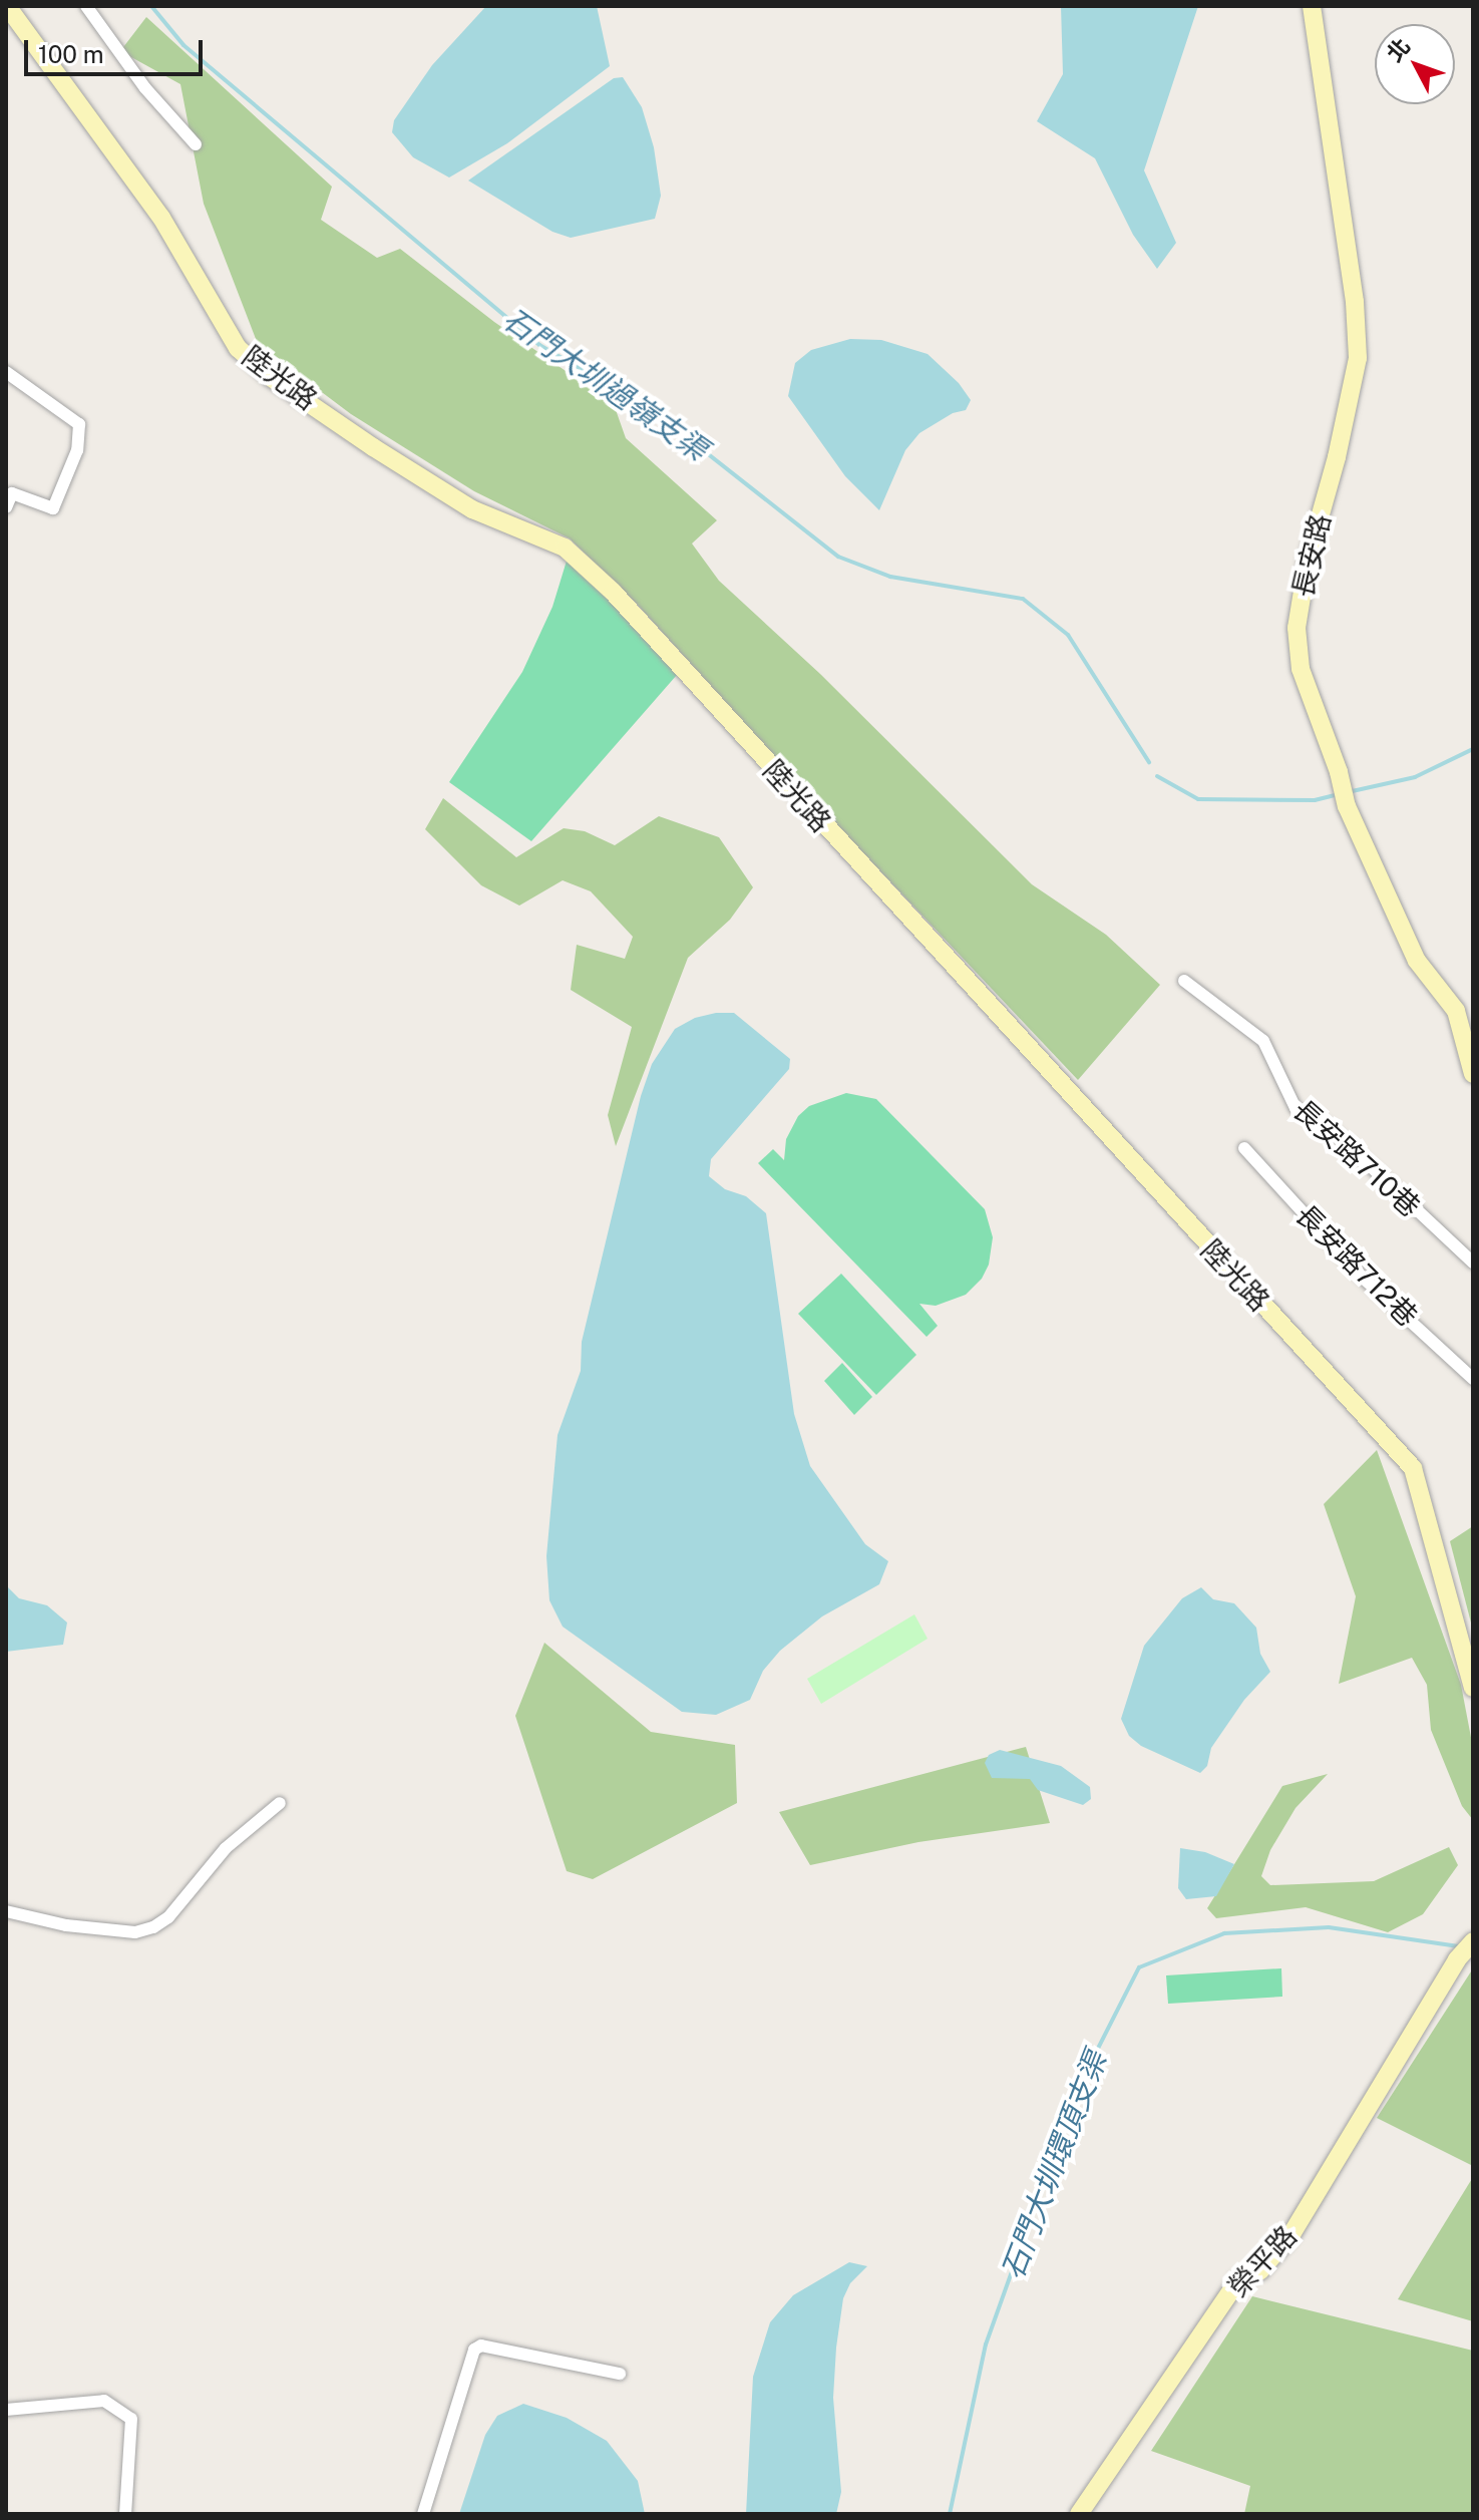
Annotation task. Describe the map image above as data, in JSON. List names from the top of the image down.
{
  "streets": {
    "street": [
      "陸光路",
      "長安路",
      "長安路710巷",
      "長安路712巷",
      "榮平路"
    ]
  },
  "water": ["石門大圳過嶺支渠", "石門大圳環頂支渠"],
  "scale_bar": "100 m",
  "north": "top left"
}
